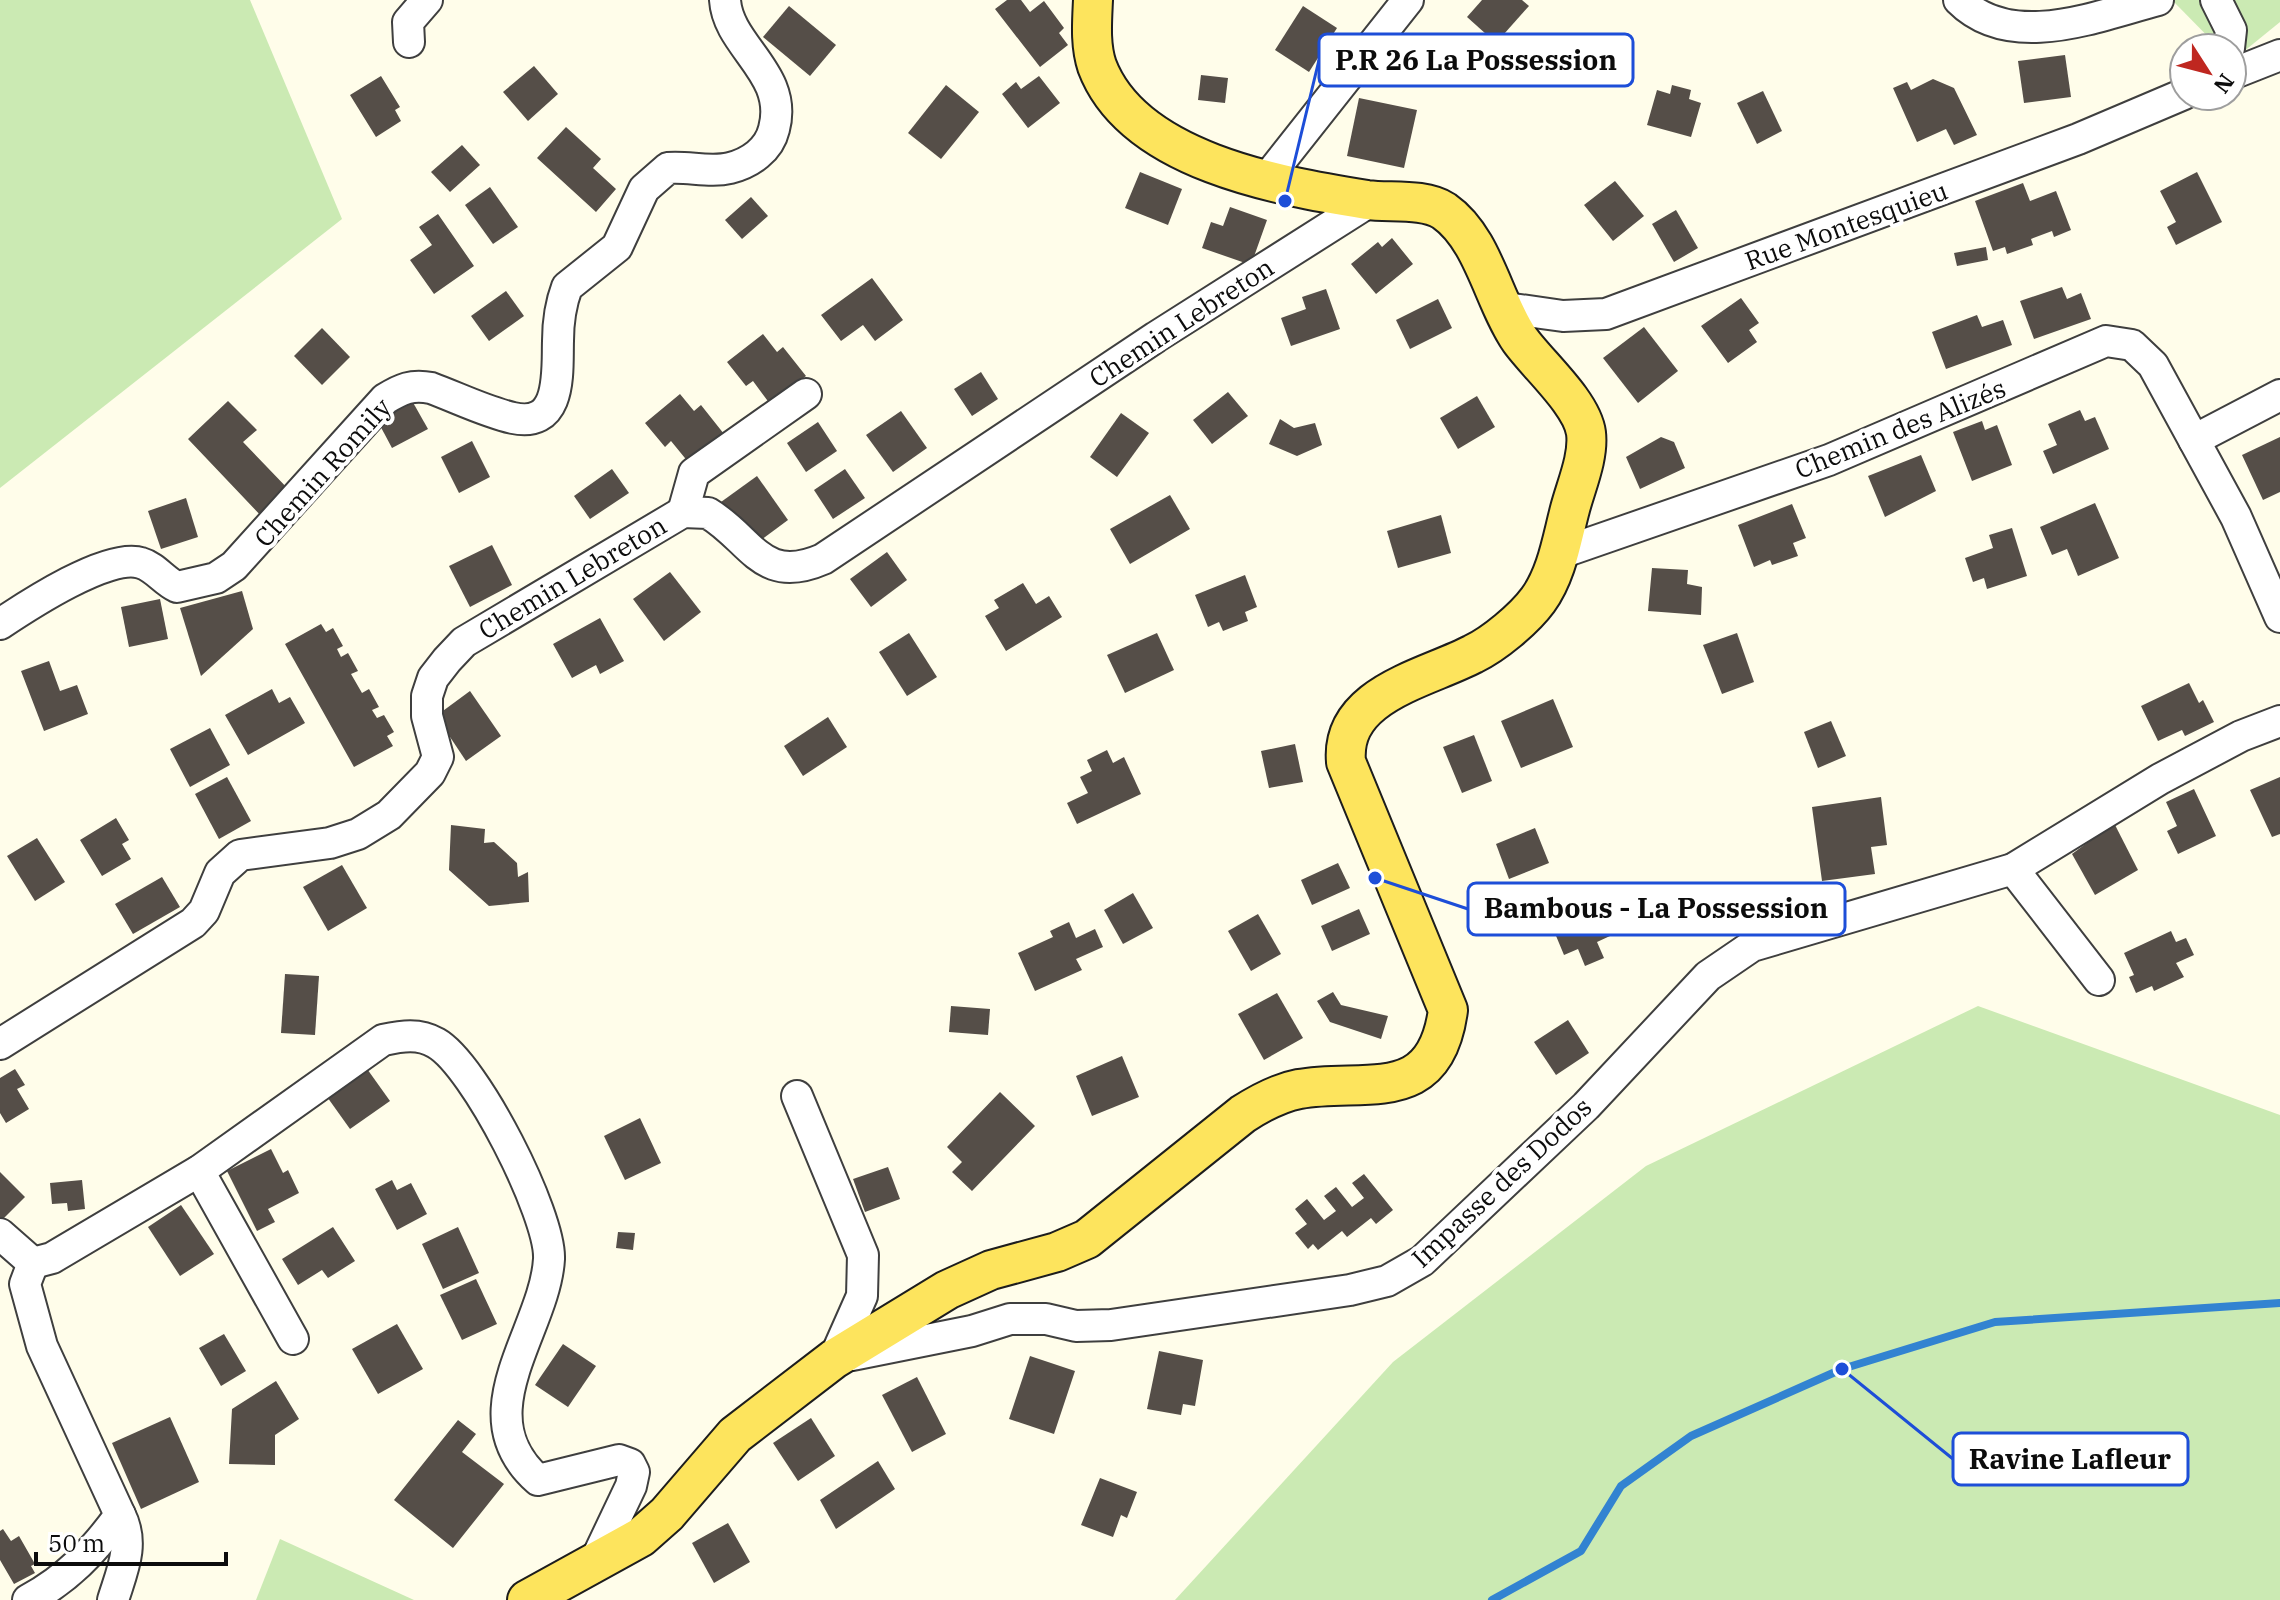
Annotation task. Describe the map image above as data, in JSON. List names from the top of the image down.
{
  "streets": {
    "street": [
      "Rue Montesquieu",
      "Chemin Lebreton",
      "Chemin des Alizés",
      "Chemin Romily",
      "Impasse des Dodos"
    ]
  },
  "places": ["P.R 26 La Possession", "Bambous - La Possession", "Ravine Lafleur"],
  "scale_bar": "50 m",
  "north": "bottom right"
}
